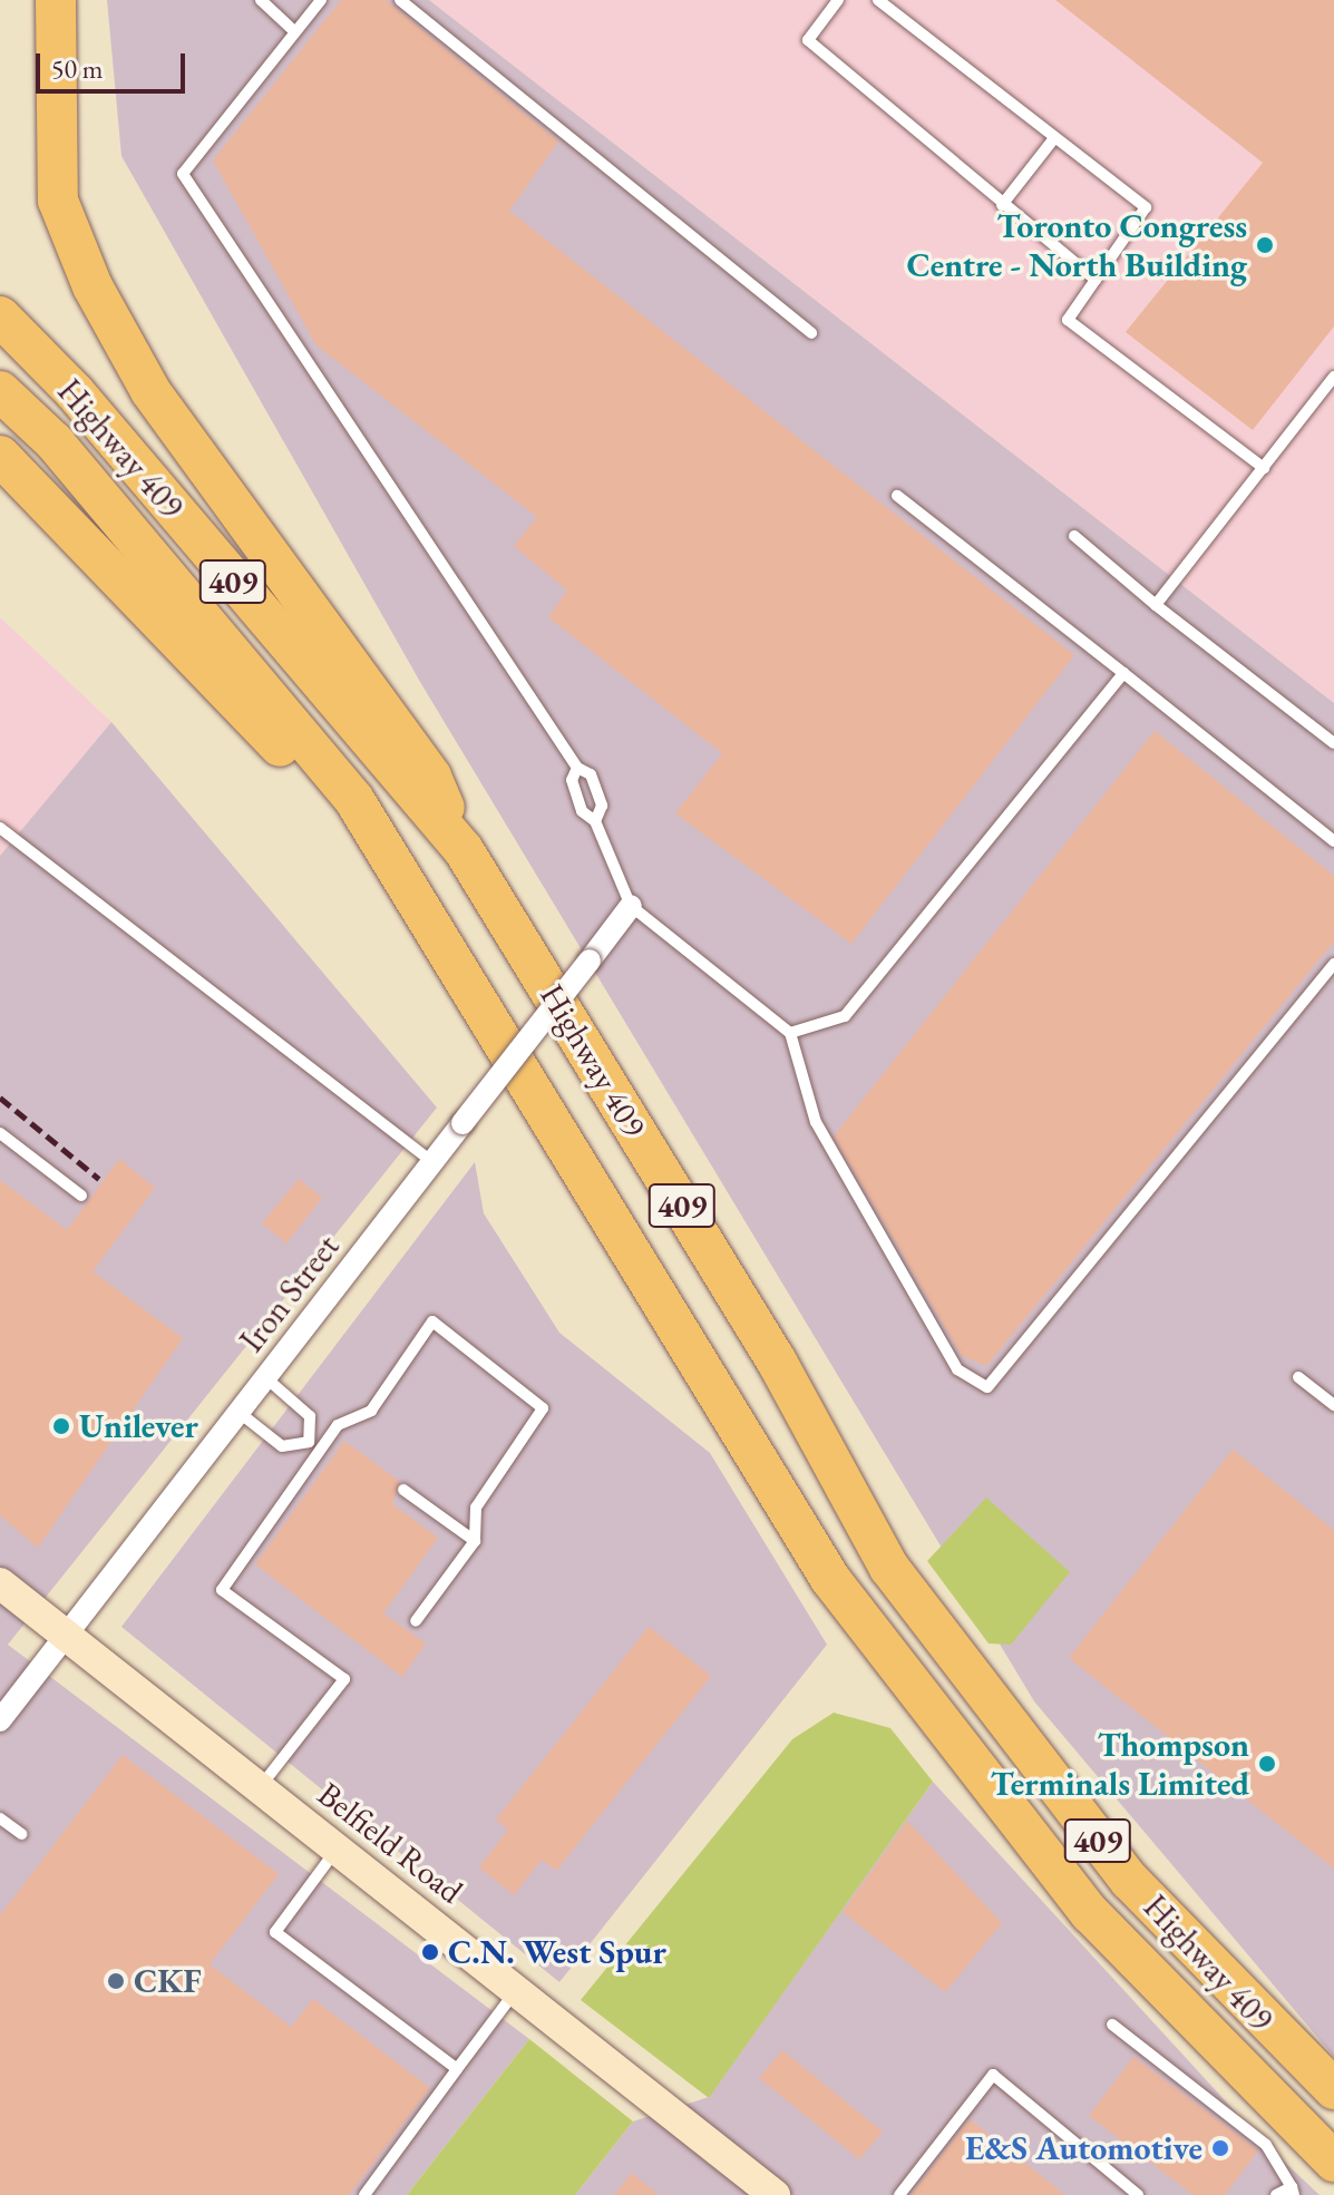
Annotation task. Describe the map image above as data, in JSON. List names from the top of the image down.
{
  "streets": {
    "highway": ["Highway 409", "409"],
    "main road": ["Belfield Road"],
    "street": ["Iron Street"]
  },
  "crossings": [
    ["Iron Street", "Belfield Road"]
  ],
  "places": [
    "Toronto Congress Centre - North Building",
    "Unilever",
    "Thompson Terminals Limited",
    "C.N. West Spur",
    "CKF",
    "E&S Automotive"
  ],
  "scale_bar": "50 m"
}
